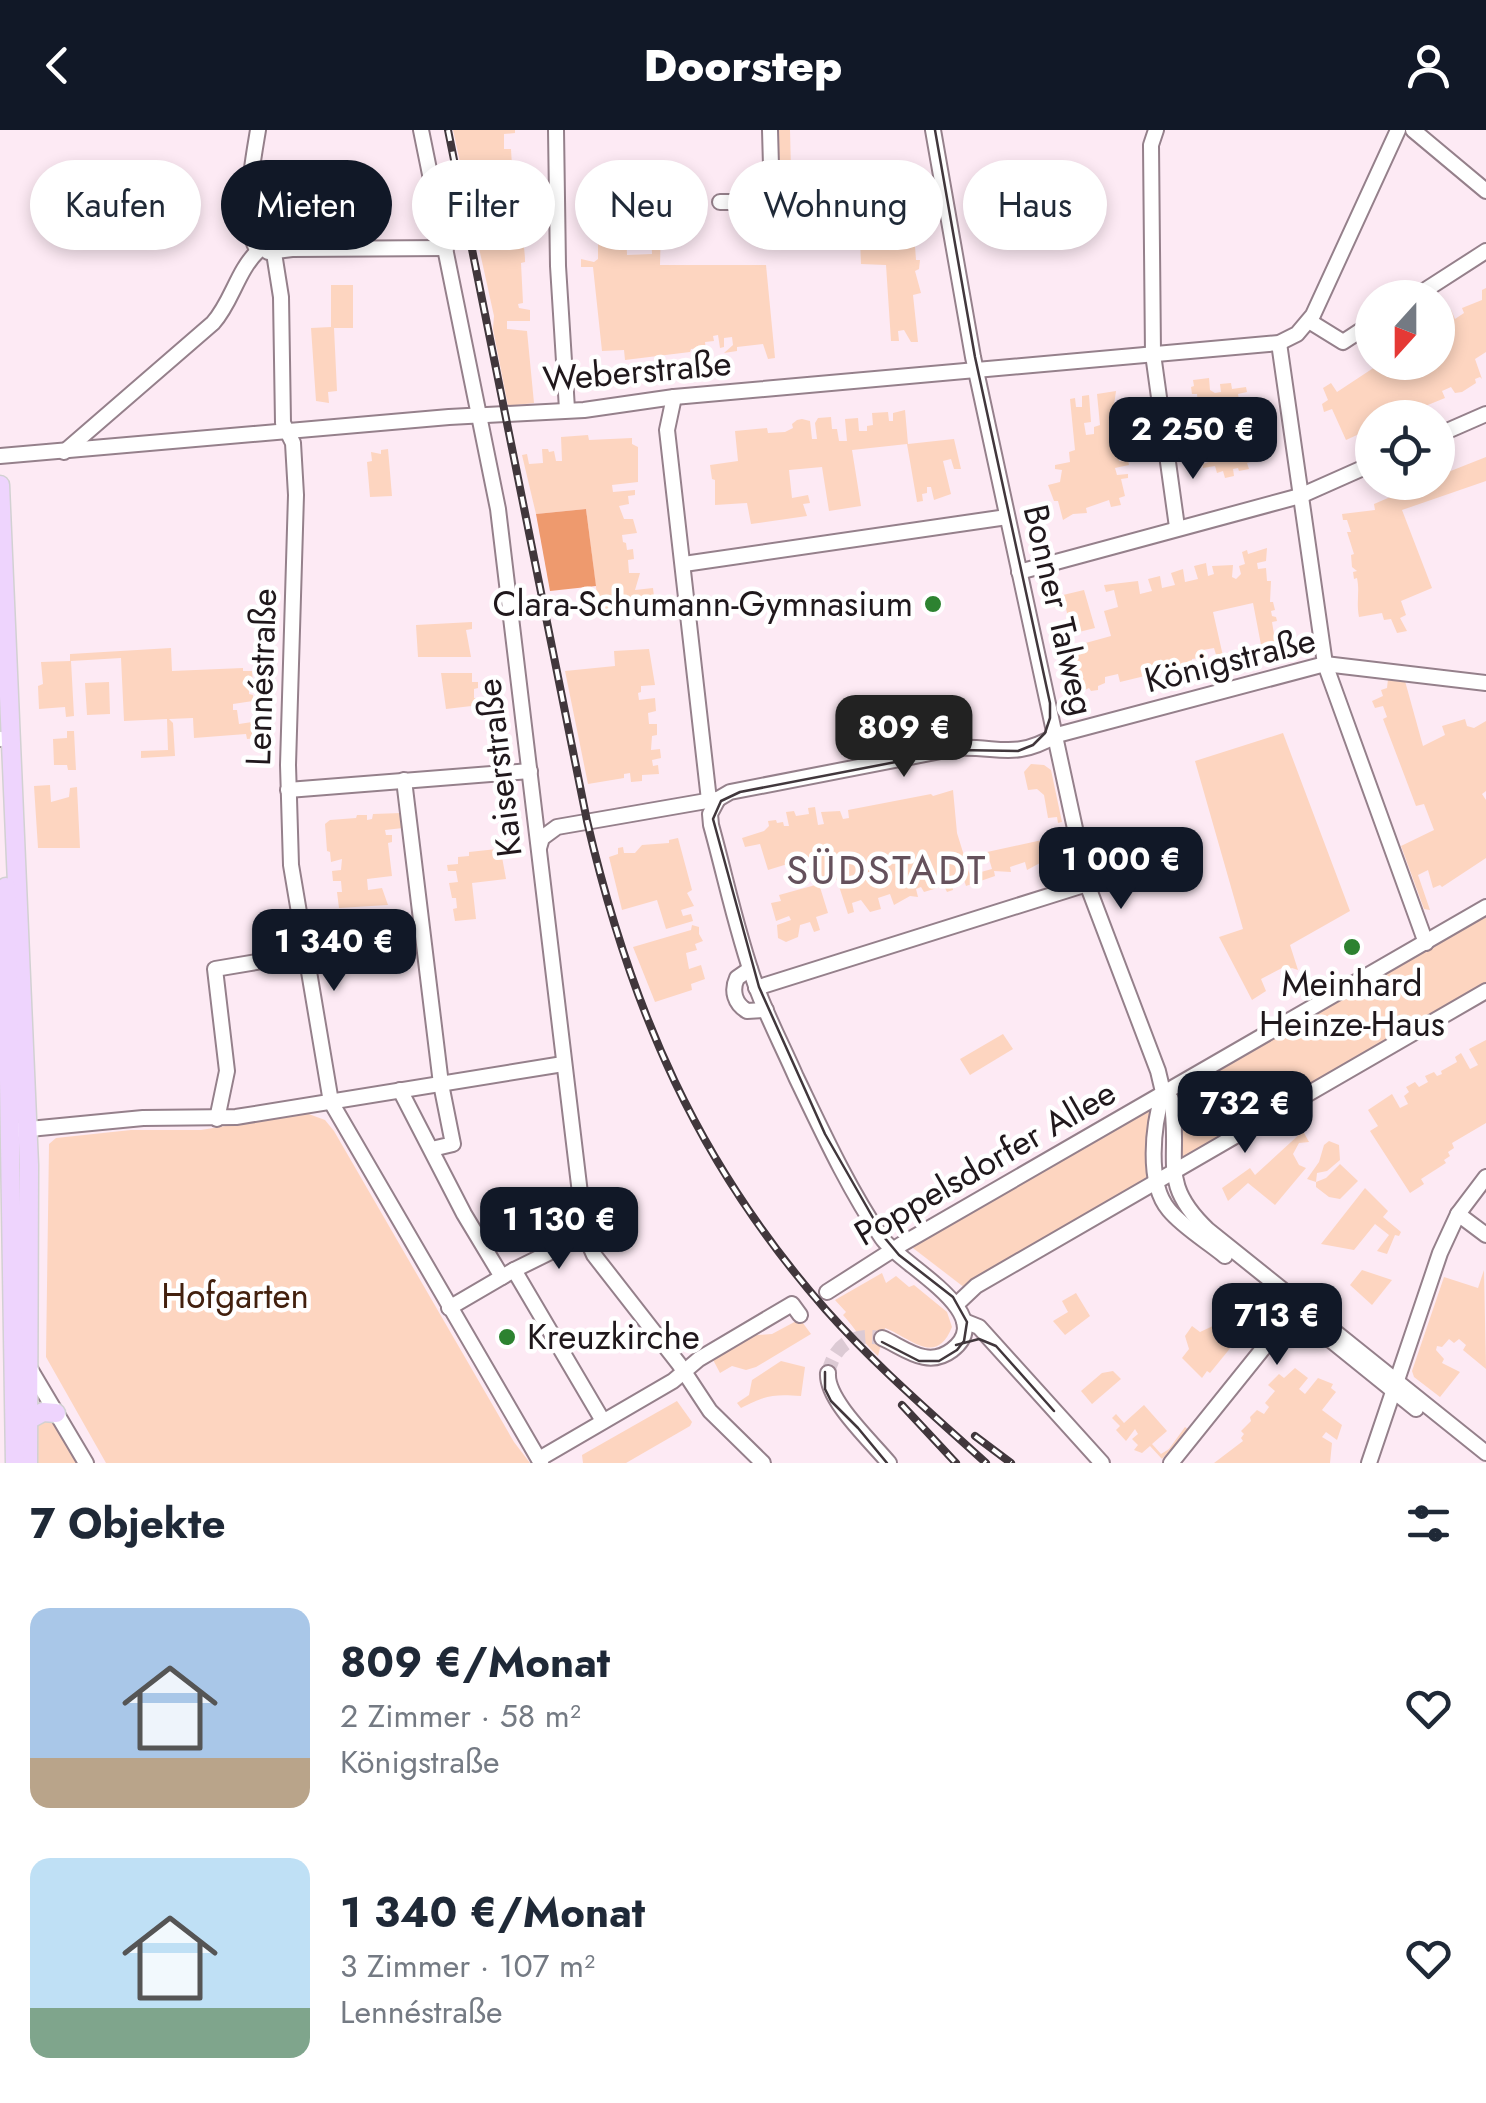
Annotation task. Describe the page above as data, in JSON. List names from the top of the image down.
{
  "streets": {
    "street": [
      "Weberstraße",
      "Bonner Talweg",
      "Königstraße",
      "Lennéstraße",
      "Kaiserstraße",
      "Poppelsdorfer Allee"
    ]
  },
  "crossings": [
    ["Weberstraße", "Bonner Talweg"],
    ["Weberstraße", "Lennéstraße"],
    ["Weberstraße", "Kaiserstraße"],
    ["Bonner Talweg", "Königstraße"],
    ["Bonner Talweg", "Poppelsdorfer Allee"],
    ["Königstraße", "Kaiserstraße"]
  ],
  "districts": ["SÜDSTADT"],
  "parks": ["Hofgarten"],
  "places": ["Clara-Schumann-Gymnasium", "Meinhard Heinze-Haus", "Kreuzkirche"],
  "north": "bottom",
  "page": {
    "header": "Doorstep",
    "chip": [
      "Kaufen",
      "Mieten",
      "Filter",
      "Neu",
      "Wohnung",
      "Haus"
    ],
    "price": [
      "2 250 €",
      "809 €",
      "1 000 €",
      "1 340 €",
      "732 €",
      "1 130 €",
      "713 €"
    ],
    "heading": "7 Objekte",
    "list": [
      {
        "name": "809 €/Monat",
        "note": "2 Zimmer · 58 m² · Königstraße"
      },
      {
        "name": "1 340 €/Monat",
        "note": "3 Zimmer · 107 m² · Lennéstraße"
      }
    ]
  }
}
